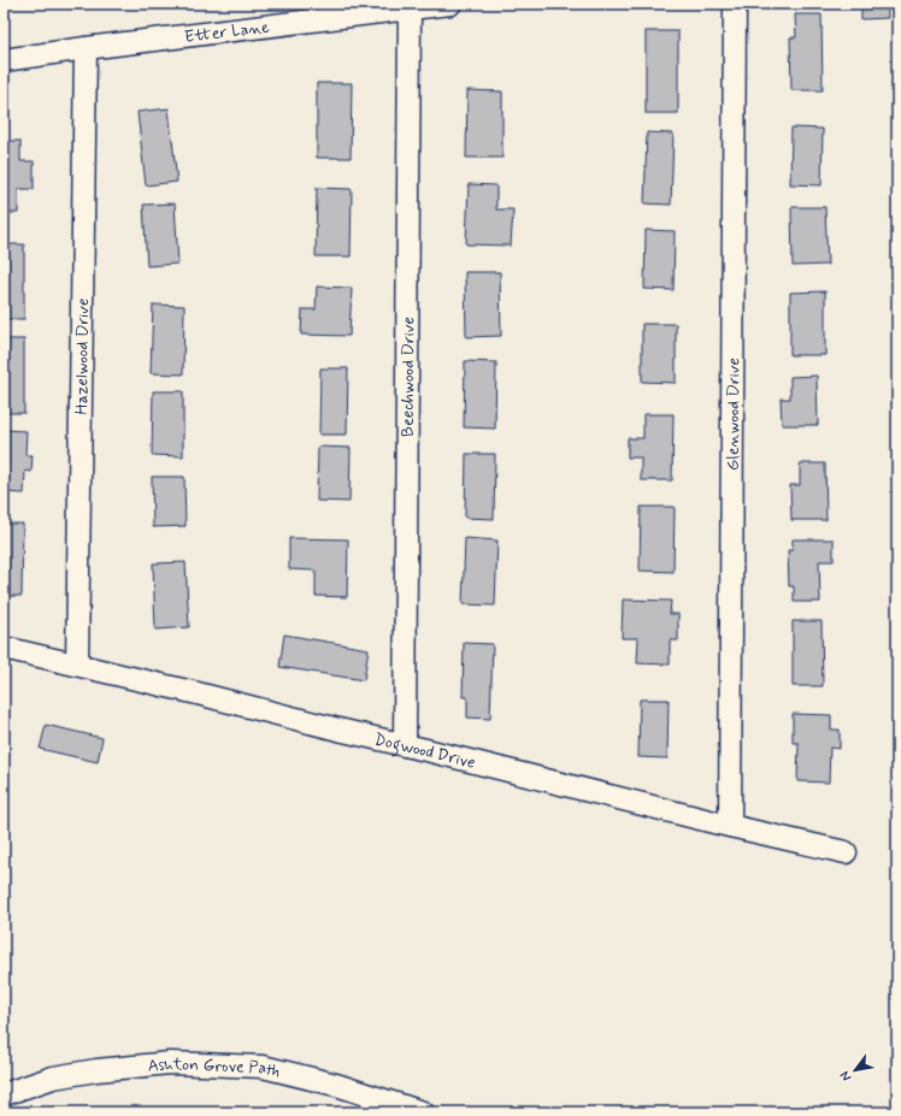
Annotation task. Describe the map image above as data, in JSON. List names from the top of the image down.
{
  "streets": {
    "street": [
      "Etter Lane",
      "Hazelwood Drive",
      "Beechwood Drive",
      "Glenwood Drive",
      "Dogwood Drive",
      "Ashton Grove Path"
    ]
  },
  "crossings": [
    ["Etter Lane", "Hazelwood Drive"],
    ["Etter Lane", "Beechwood Drive"],
    ["Hazelwood Drive", "Dogwood Drive"],
    ["Beechwood Drive", "Dogwood Drive"],
    ["Glenwood Drive", "Dogwood Drive"]
  ],
  "north": "bottom left"
}
